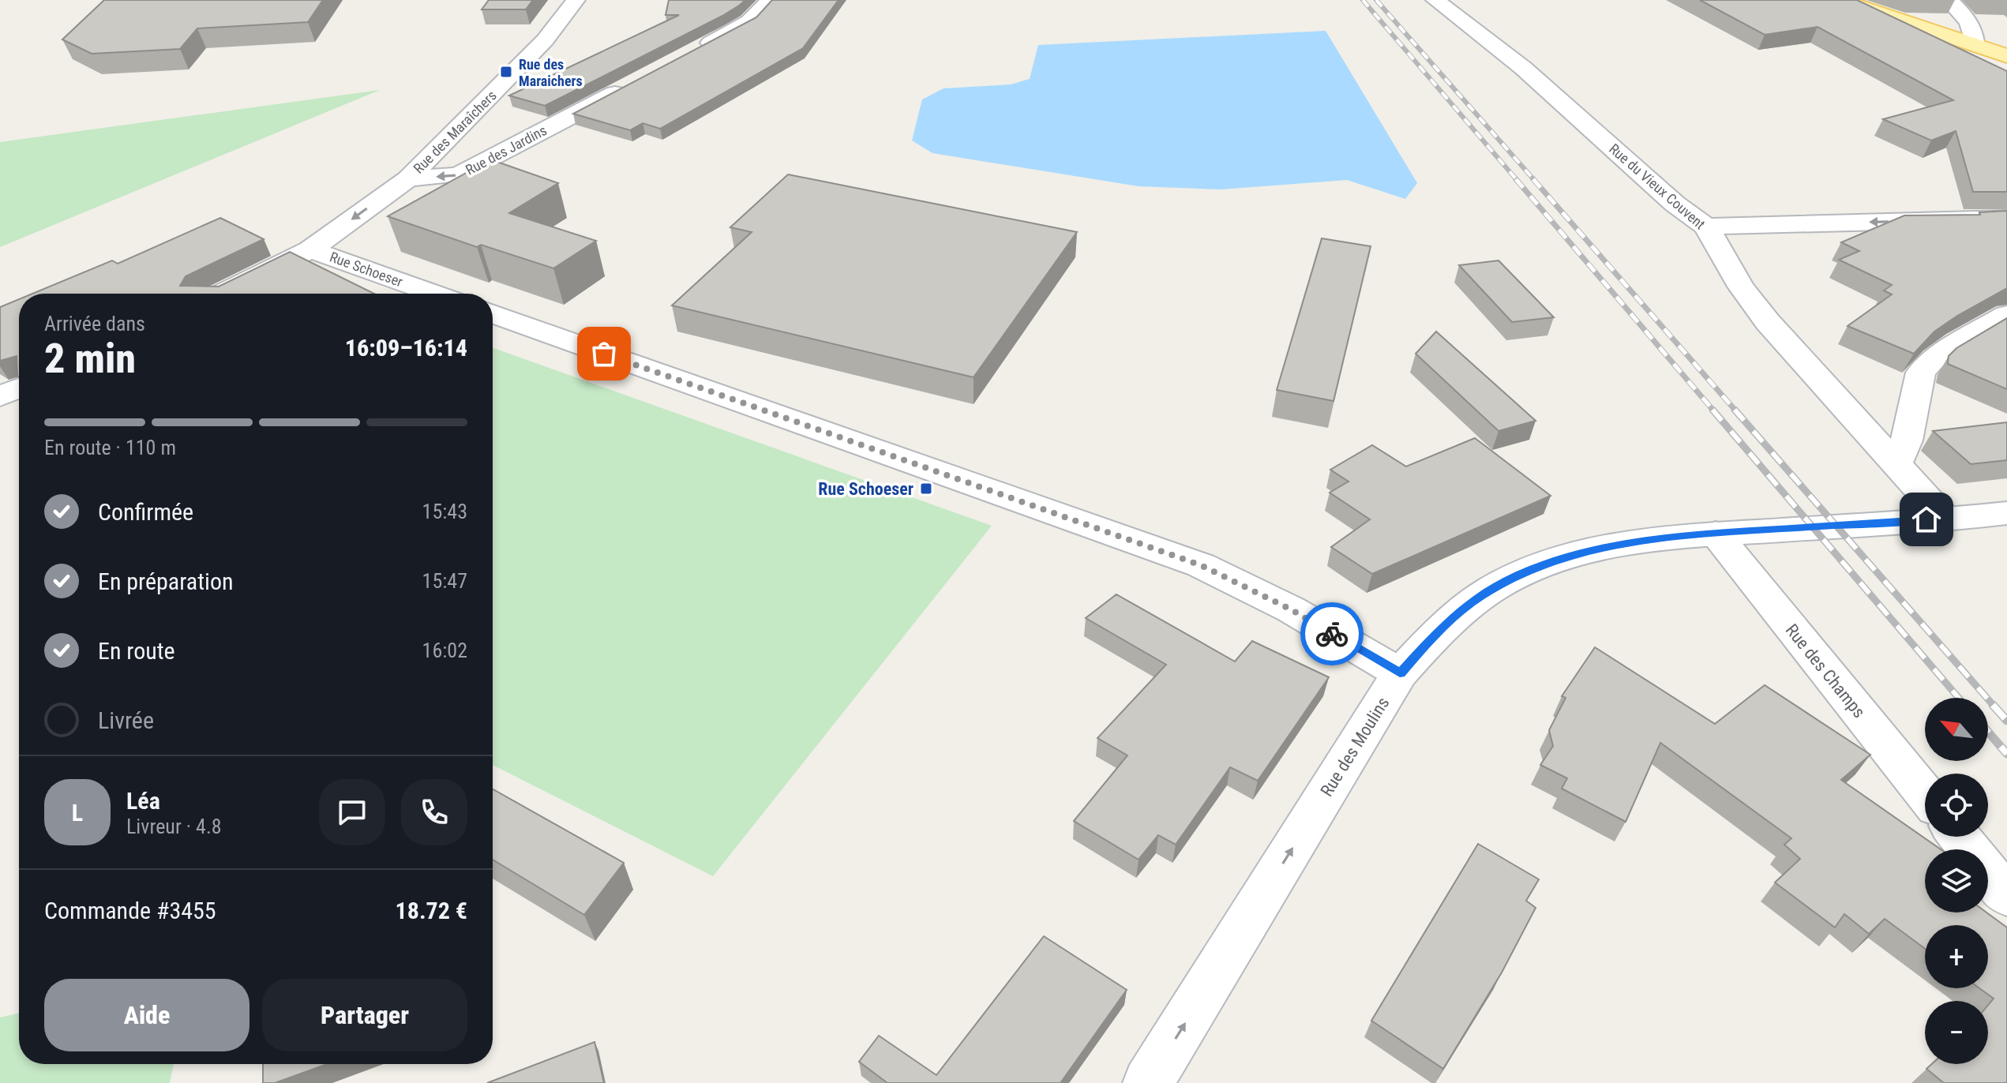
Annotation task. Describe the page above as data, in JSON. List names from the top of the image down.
{
  "streets": {
    "street": [
      "Rue des Maraîchers",
      "Rue des Jardins",
      "Rue du Vieux Couvent",
      "Rue Schoeser",
      "Rue des Champs",
      "Rue des Moulins"
    ]
  },
  "crossings": [
    ["Rue des Maraîchers", "Rue des Jardins"],
    ["Rue du Vieux Couvent", "Rue des Moulins"],
    ["Rue des Champs", "Rue des Moulins"]
  ],
  "one_way": ["Rue des Jardins", "Rue des Moulins"],
  "places": {
    "transit": ["Rue des Maraichers", "Rue Schoeser"]
  },
  "north": "top left",
  "page": {
    "heading": ["2 min", "Arrivée dans", "16:09–16:14"],
    "panel": [
      "Léa",
      "Livreur · 4.8",
      "Commande #3455",
      "18.72 €"
    ],
    "bar": "En route · 110 m",
    "list": [
      ["Confirmée", "15:43"],
      ["En préparation", "15:47"],
      ["En route", "16:02"],
      "Livrée"
    ],
    "map_buttons": ["+", "−"],
    "round": "L",
    "buttons": ["Aide", "Partager"]
  }
}
